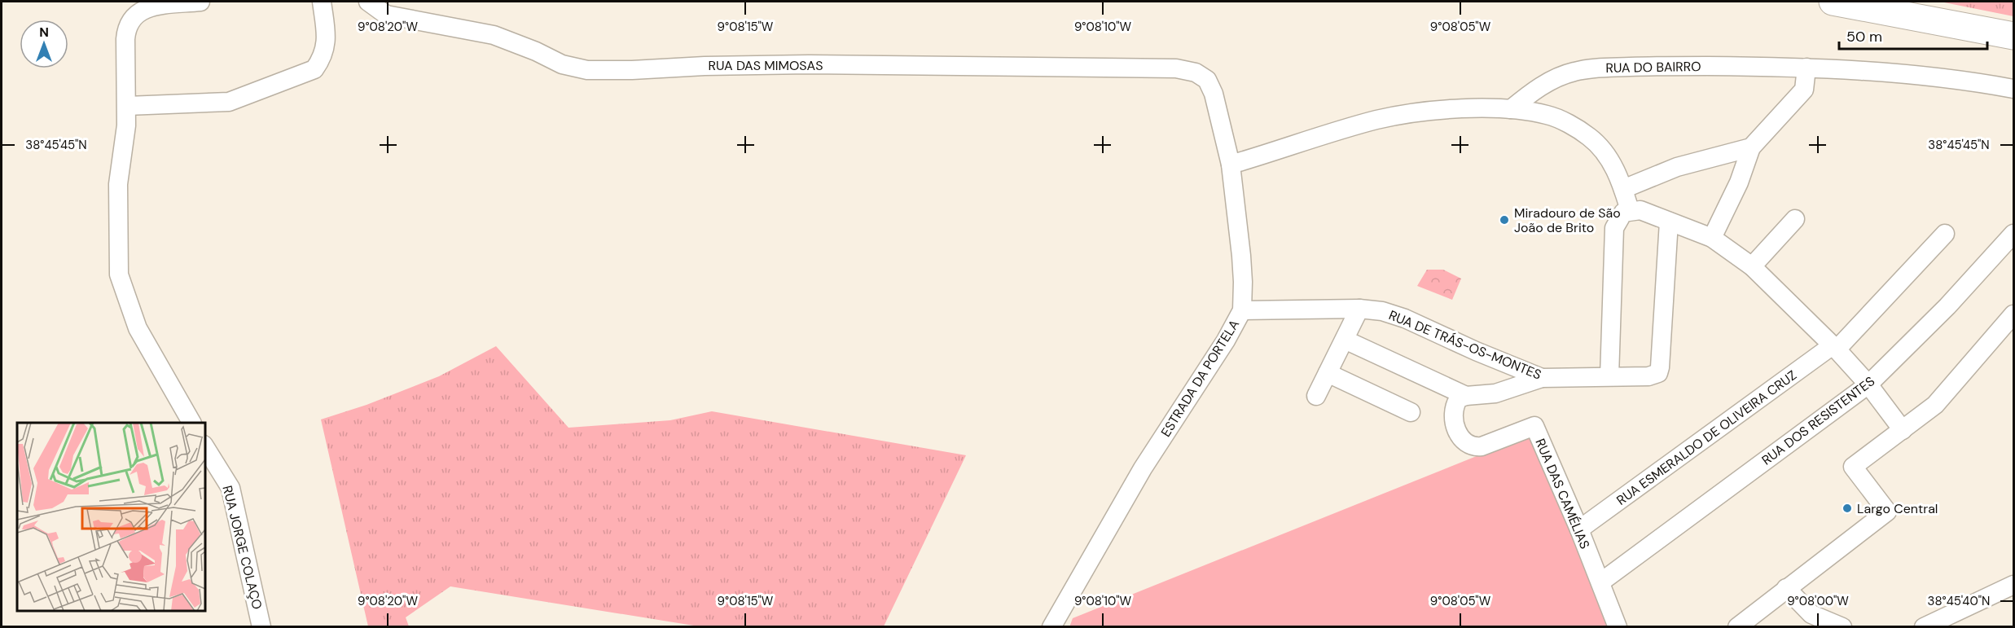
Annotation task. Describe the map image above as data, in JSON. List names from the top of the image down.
{
  "streets": {
    "street": [
      "RUA DAS MIMOSAS",
      "RUA DO BAIRRO",
      "RUA DE TRÁS-OS-MONTES",
      "ESTRADA DA PORTELA",
      "RUA DOS RESISTENTES",
      "RUA ESMERALDO DE OLIVEIRA CRUZ",
      "RUA DAS CAMÉLIAS",
      "RUA JORGE COLAÇO"
    ]
  },
  "crossings": [
    ["RUA DAS MIMOSAS", "ESTRADA DA PORTELA"],
    ["RUA DE TRÁS-OS-MONTES", "ESTRADA DA PORTELA"],
    ["RUA DOS RESISTENTES", "RUA DAS CAMÉLIAS"],
    ["RUA ESMERALDO DE OLIVEIRA CRUZ", "RUA DAS CAMÉLIAS"]
  ],
  "places": ["Miradouro de São João de Brito", "Largo Central"],
  "scale_bar": "50 m",
  "north": "top",
  "coordinates": [
    "9°08'20\"W",
    "9°08'15\"W",
    "9°08'10\"W",
    "9°08'05\"W",
    "38°45'45\"N",
    "9°08'00\"W",
    "38°45'40\"N"
  ]
}
